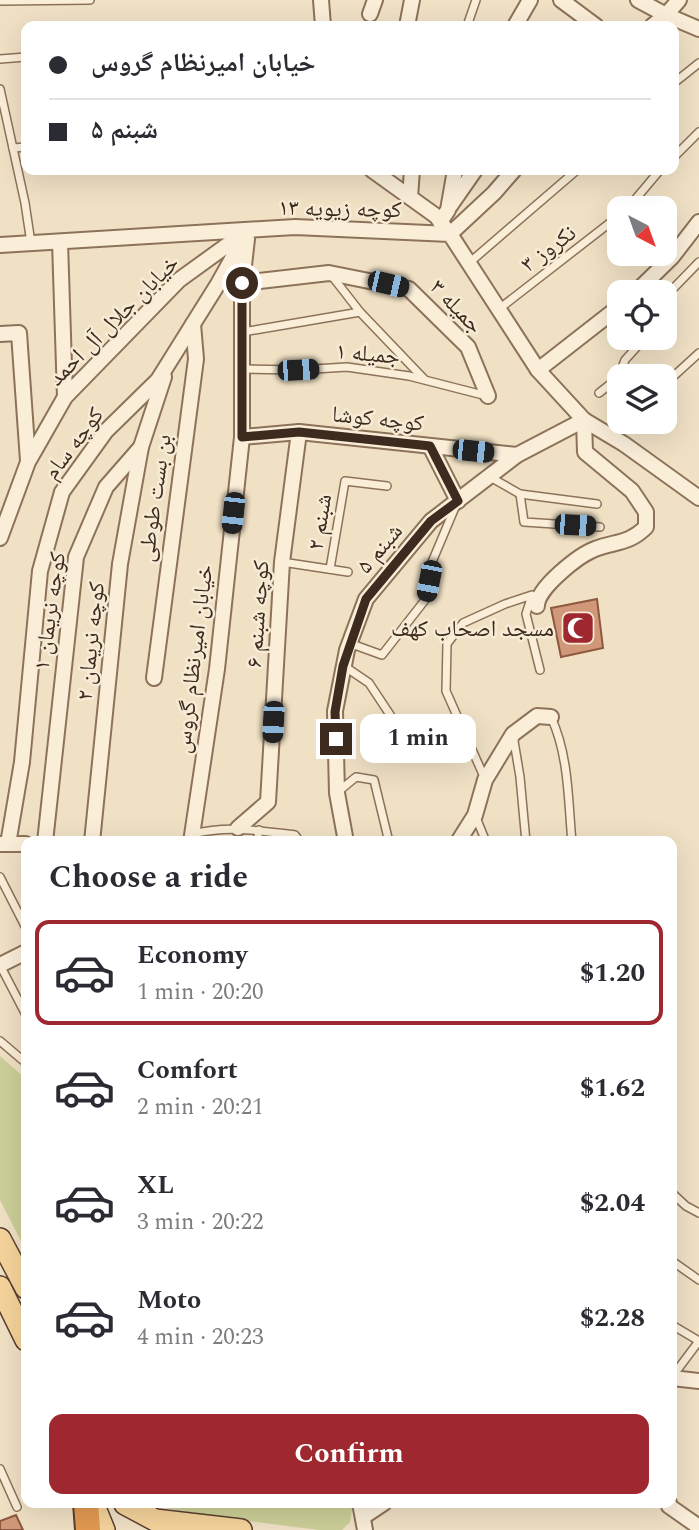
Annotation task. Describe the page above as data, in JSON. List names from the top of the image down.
{
  "streets": {
    "street": [
      "کوچه زیویه ۱۳",
      "جمیله ۳",
      "خیابان جلال آل احمد",
      "کوچه کوشا",
      "کوچه سام",
      "بن بست طوطی",
      "شبنم ۵",
      "کوچه نریمان ۱",
      "کوچه شبنم ۶",
      "کوچه نریمان ۲",
      "خیابان امیرنظام گروس"
    ],
    "lane": ["نکروز ۳", "جمیله ۱", "شبنم ۲"]
  },
  "crossings": [
    ["کوچه زیویه ۱۳", "خیابان جلال آل احمد"],
    ["کوچه زیویه ۱۳", "کوچه سام"],
    ["کوچه زیویه ۱۳", "خیابان امیرنظام گروس"],
    ["جمیله ۳", "جمیله ۱"],
    ["جمیله ۳", "خیابان امیرنظام گروس"],
    ["خیابان جلال آل احمد", "کوچه سام"],
    ["خیابان جلال آل احمد", "خیابان امیرنظام گروس"],
    ["جمیله ۱", "خیابان امیرنظام گروس"],
    ["کوچه کوشا", "شبنم ۵"],
    ["کوچه کوشا", "کوچه شبنم ۶"],
    ["کوچه کوشا", "خیابان امیرنظام گروس"],
    ["کوچه سام", "بن بست طوطی"],
    ["کوچه سام", "کوچه نریمان ۱"],
    ["کوچه سام", "خیابان امیرنظام گروس"],
    ["کوچه نریمان ۱", "کوچه نریمان ۲"]
  ],
  "places": {
    "mosque": ["مسجد اصحاب کهف"]
  },
  "north": "bottom right",
  "page": {
    "banner": ["خیابان امیرنظام گروس", "شبنم ۵"],
    "bubble": "1 min",
    "heading": "Choose a ride",
    "list": [
      {
        "name": "Economy",
        "note": "1 min · 20:20",
        "value": "$1.20"
      },
      {
        "name": "Comfort",
        "note": "2 min · 20:21",
        "value": "$1.62"
      },
      {
        "name": "XL",
        "note": "3 min · 20:22",
        "value": "$2.04"
      },
      {
        "name": "Moto",
        "note": "4 min · 20:23",
        "value": "$2.28"
      }
    ],
    "buttons": "Confirm"
  }
}
